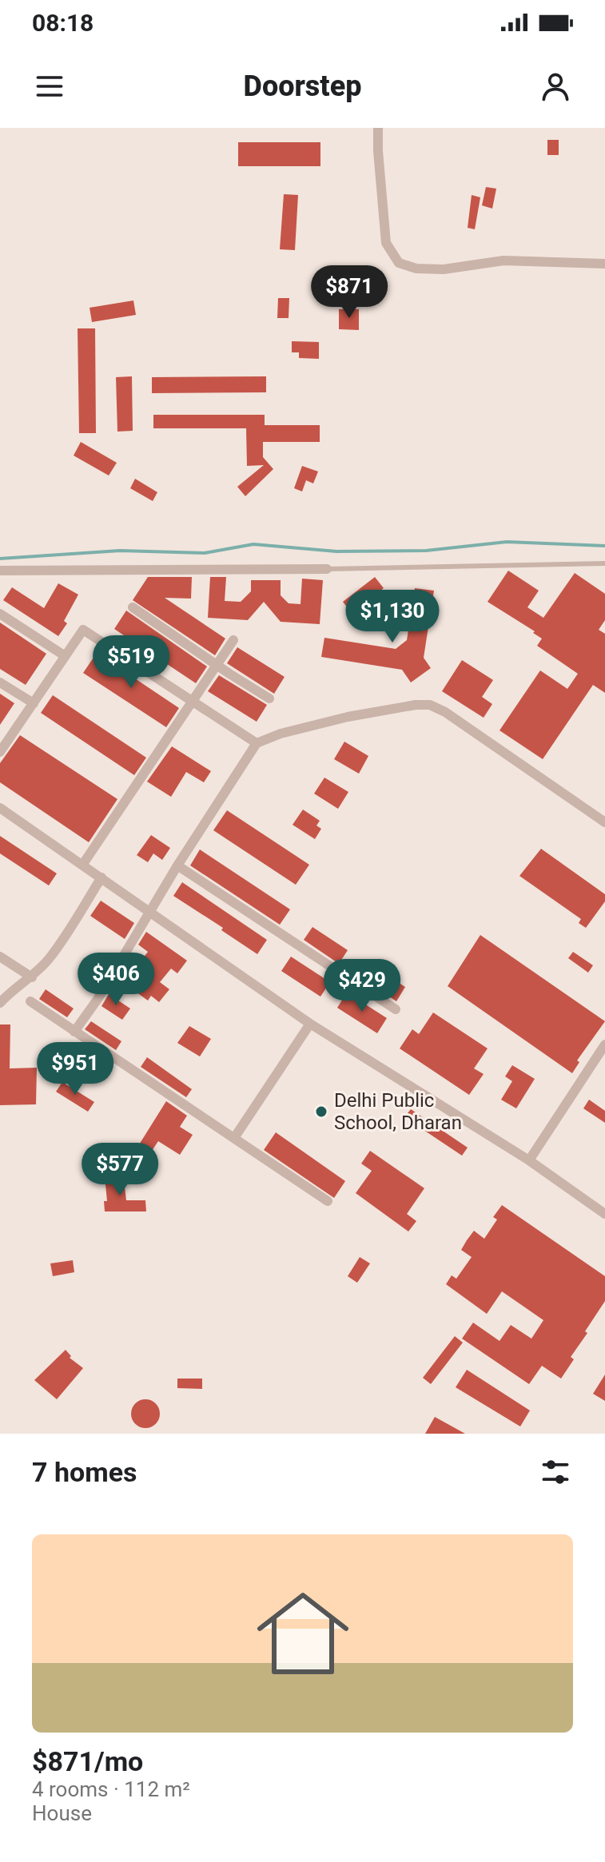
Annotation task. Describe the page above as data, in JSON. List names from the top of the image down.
{
  "places": ["Delhi Public School, Dharan"],
  "page": {
    "status": "08:18",
    "header": "Doorstep",
    "price": [
      "$871",
      "$1,130",
      "$519",
      "$406",
      "$429",
      "$951",
      "$577"
    ],
    "heading": "7 homes",
    "list": [
      {
        "name": "$871/mo",
        "note": "4 rooms · 112 m² · House"
      }
    ]
  }
}
